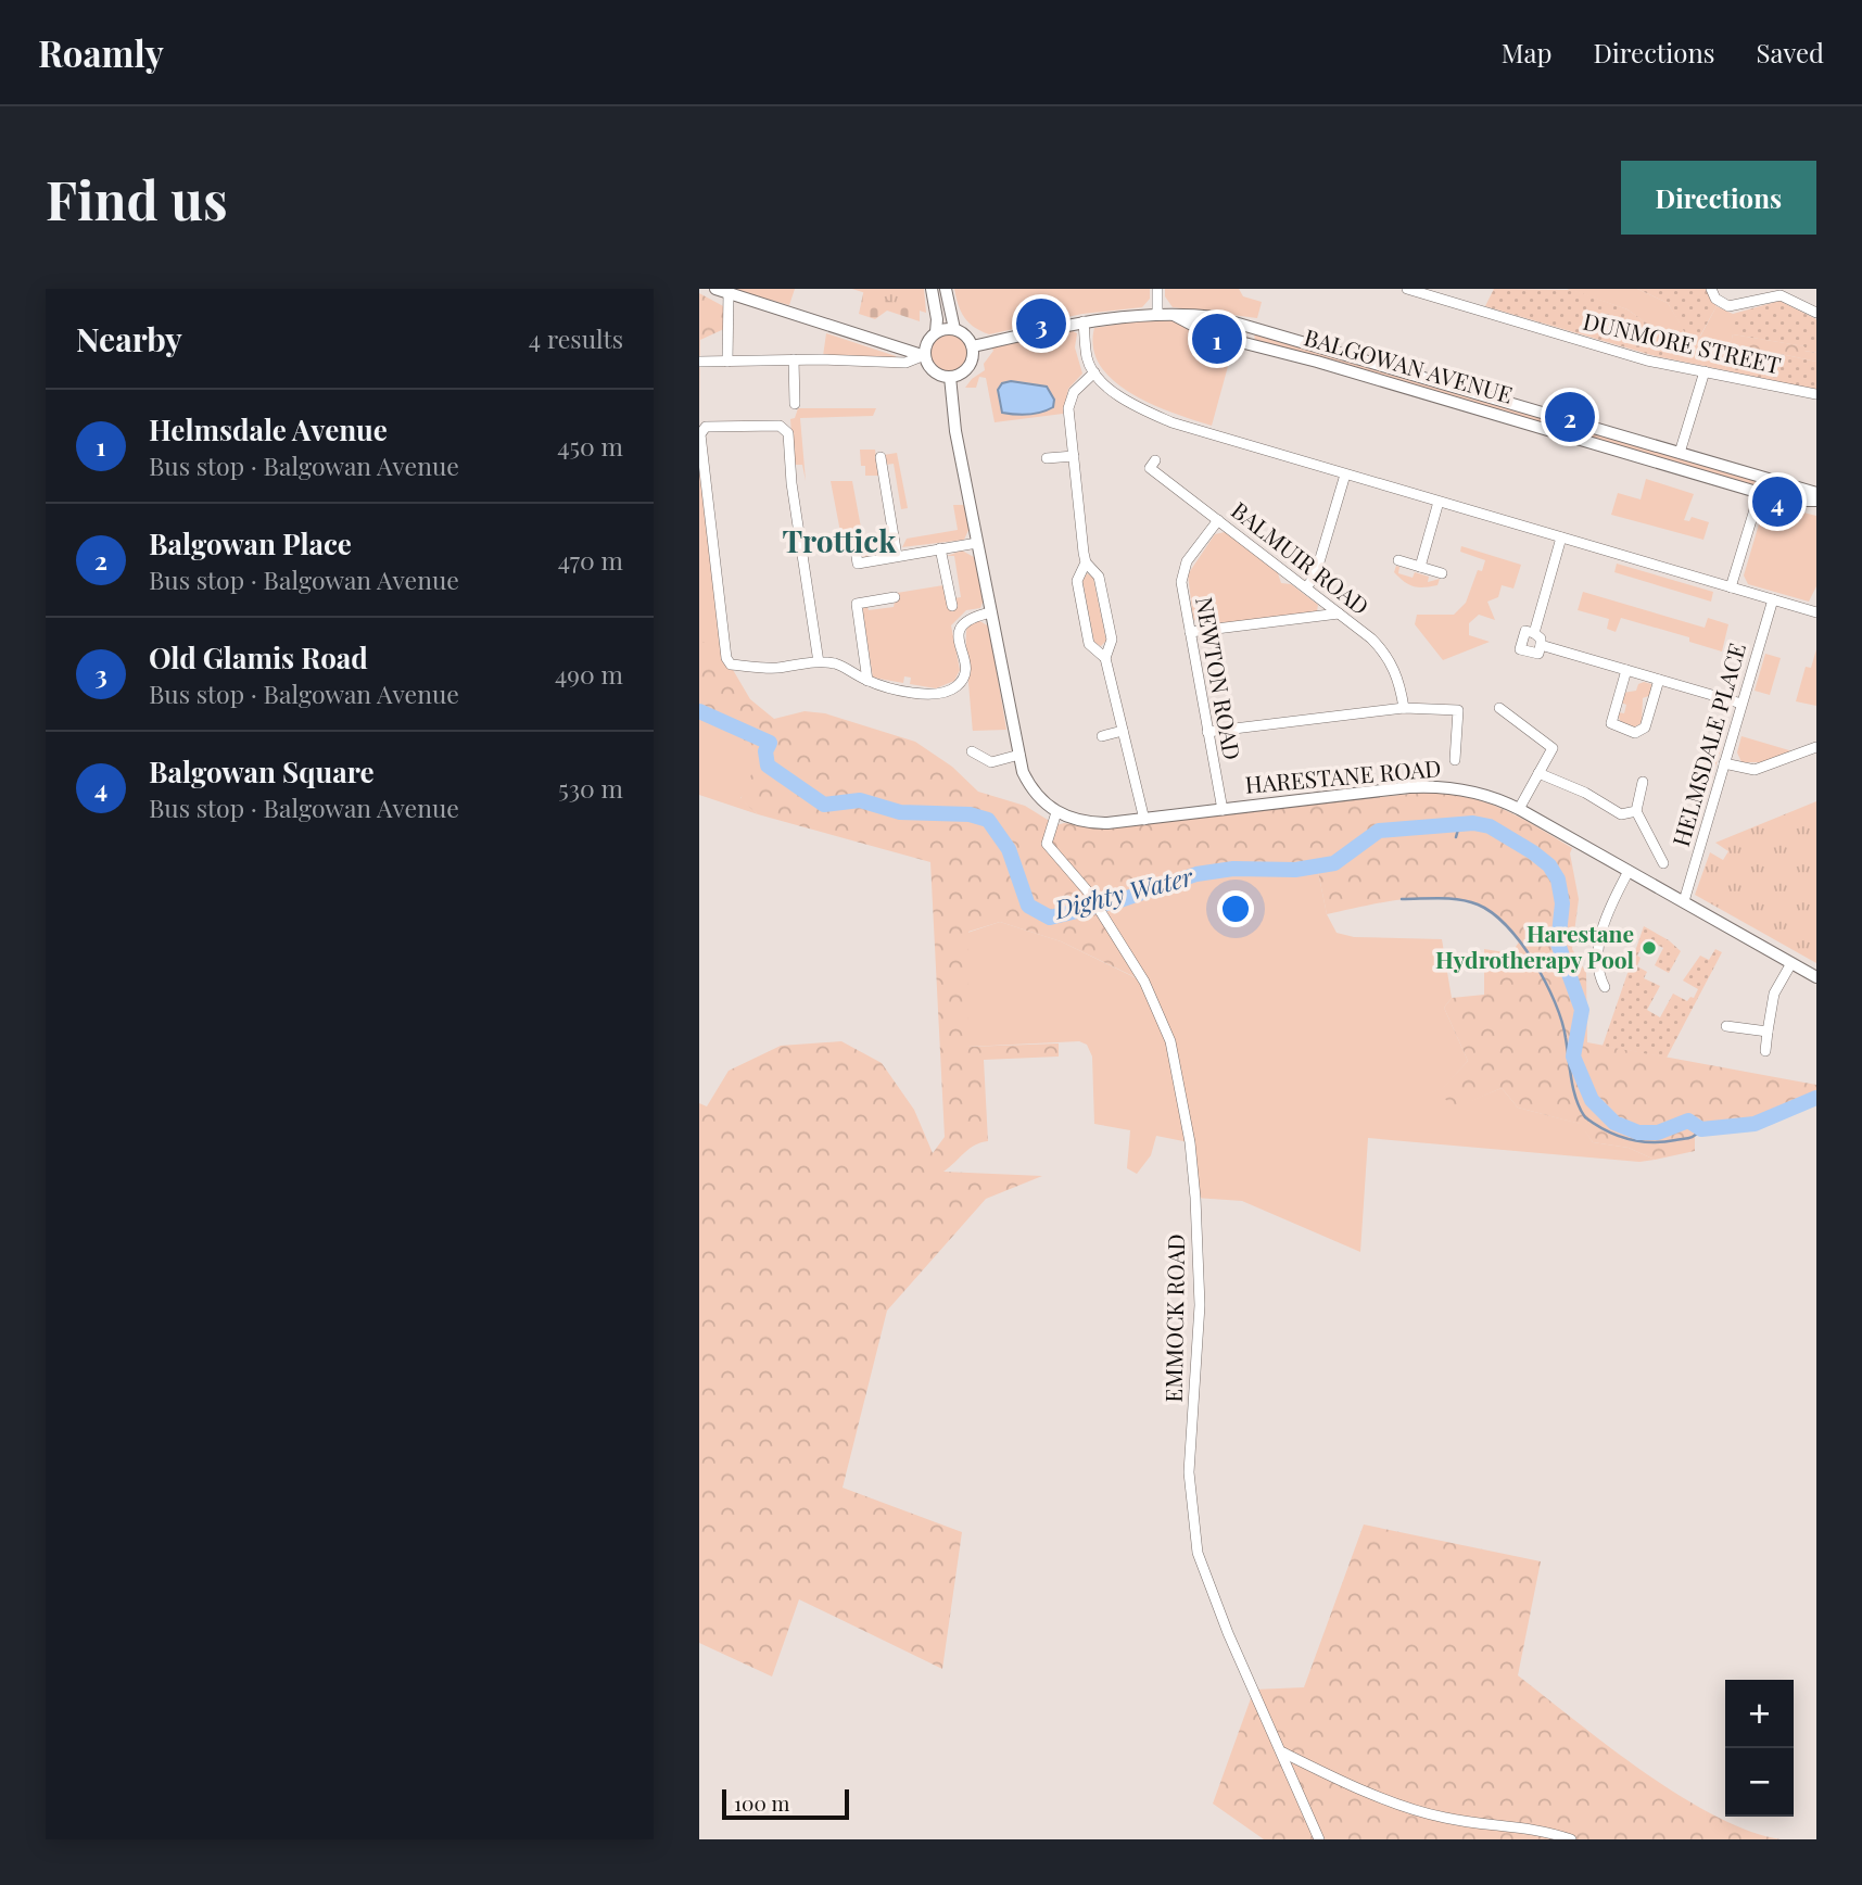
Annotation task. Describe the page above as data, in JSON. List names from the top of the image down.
{
  "streets": {
    "street": [
      "DUNMORE STREET",
      "BALGOWAN AVENUE",
      "BALMUIR ROAD",
      "NEWTON ROAD",
      "HELMSDALE PLACE",
      "HARESTANE ROAD",
      "EMMOCK ROAD"
    ]
  },
  "crossings": [
    ["BALMUIR ROAD", "NEWTON ROAD"],
    ["NEWTON ROAD", "HARESTANE ROAD"],
    ["HELMSDALE PLACE", "HARESTANE ROAD"],
    ["HARESTANE ROAD", "EMMOCK ROAD"]
  ],
  "districts": ["Trottick"],
  "water": ["Dighty Water"],
  "places": ["Harestane Hydrotherapy Pool"],
  "scale_bar": "100 m",
  "page": {
    "header": "Roamly",
    "nav": ["Map", "Directions", "Saved"],
    "buttons": "Directions",
    "title": "Find us",
    "heading": ["Nearby", "4 results"],
    "pins": [
      "3",
      "1",
      "2",
      "4"
    ],
    "list": [
      {
        "mark": "1",
        "name": "Helmsdale Avenue",
        "note": "Bus stop · Balgowan Avenue",
        "value": "450 m"
      },
      {
        "mark": "2",
        "name": "Balgowan Place",
        "note": "Bus stop · Balgowan Avenue",
        "value": "470 m"
      },
      {
        "mark": "3",
        "name": "Old Glamis Road",
        "note": "Bus stop · Balgowan Avenue",
        "value": "490 m"
      },
      {
        "mark": "4",
        "name": "Balgowan Square",
        "note": "Bus stop · Balgowan Avenue",
        "value": "530 m"
      }
    ],
    "map_buttons": ["+", "−"],
    "scale": "100 m"
  }
}
